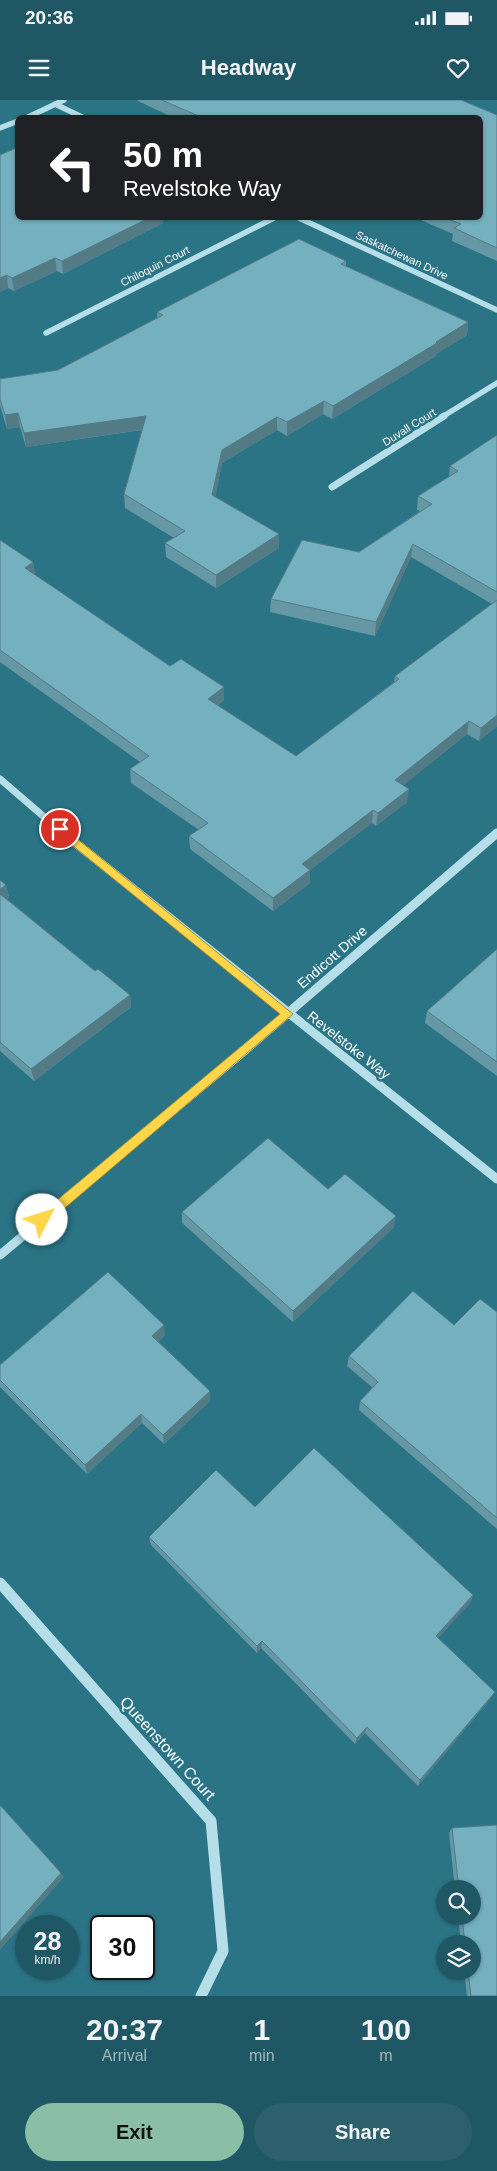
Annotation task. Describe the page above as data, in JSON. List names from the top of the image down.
{
  "streets": {
    "street": [
      "Saskatchewan Drive",
      "Chiloquin Court",
      "Duvall Court",
      "Endicott Drive",
      "Revelstoke Way",
      "Queenstown Court"
    ]
  },
  "crossings": [
    ["Endicott Drive", "Revelstoke Way"]
  ],
  "page": {
    "status": "20:36",
    "header": "Headway",
    "turn": ["50 m", "Revelstoke Way"],
    "speed": "28 km/h",
    "limit": "30",
    "eta": [
      "20:37",
      "Arrival",
      "1",
      "min",
      "100",
      "m"
    ],
    "buttons": ["Exit", "Share"]
  }
}
